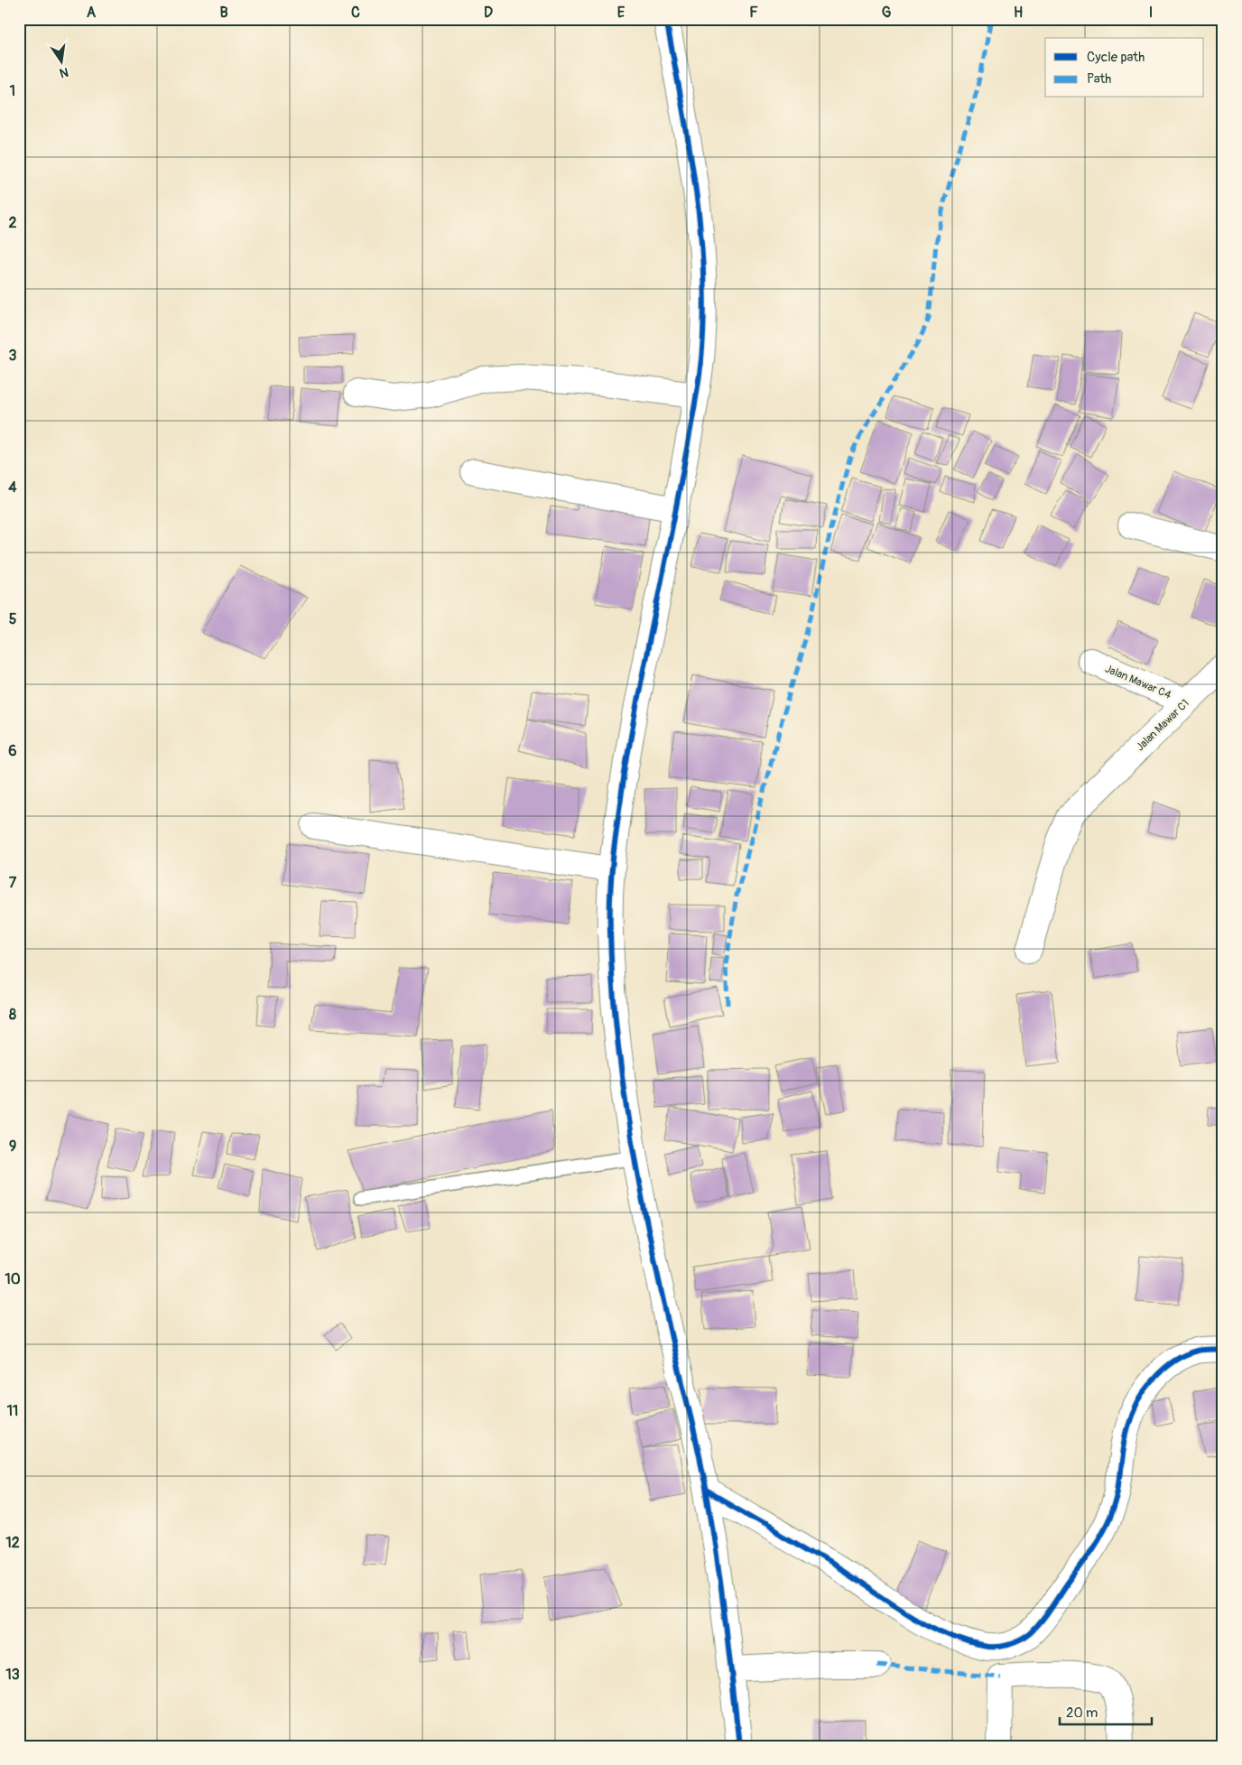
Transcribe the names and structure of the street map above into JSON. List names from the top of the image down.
{
  "streets": {
    "street": ["Jalan Mawar C4", "Jalan Mawar C1"]
  },
  "crossings": [
    ["Jalan Mawar C4", "Jalan Mawar C1"]
  ],
  "legend": ["Cycle path", "Path"],
  "scale_bar": "20 m",
  "north": "bottom",
  "grid": {
    "columns": [
      "A",
      "B",
      "C",
      "D",
      "E",
      "F",
      "G",
      "H",
      "I"
    ],
    "rows": [
      "1",
      "2",
      "3",
      "4",
      "5",
      "6",
      "7",
      "8",
      "9",
      "10",
      "11",
      "12",
      "13"
    ]
  }
}
